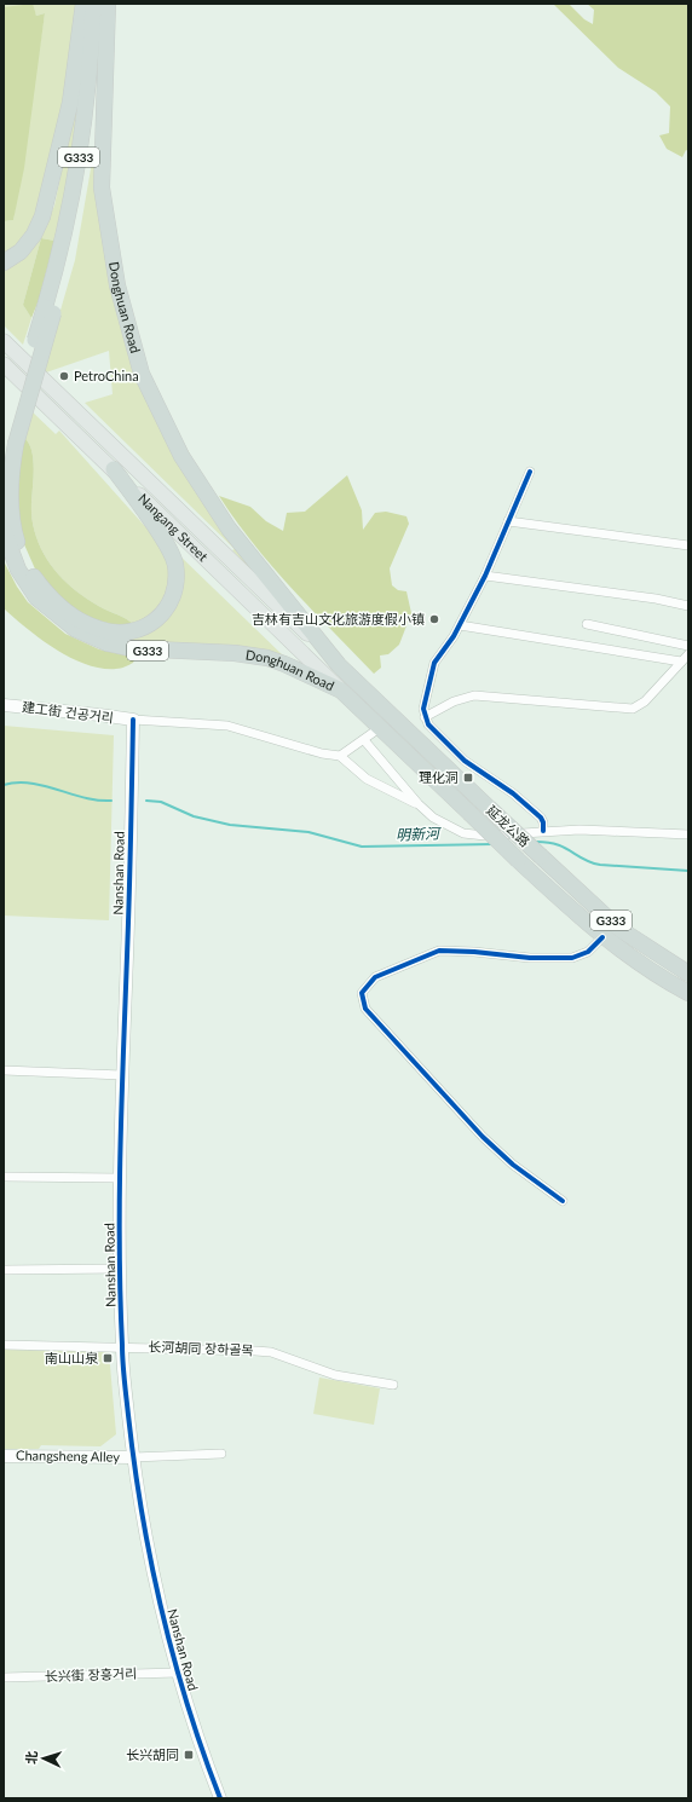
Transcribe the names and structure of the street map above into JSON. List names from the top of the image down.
{
  "streets": {
    "highway": ["G333", "Donghuan Road", "延龙公路"],
    "main road": ["Nangang Street"],
    "street": [
      "建工街 건공거리",
      "Nanshan Road",
      "长河胡同 장하골목",
      "Changsheng Alley",
      "长兴街 장흥거리"
    ]
  },
  "crossings": [
    ["Donghuan Road", "Nangang Street"],
    ["Donghuan Road", "延龙公路"],
    ["Nangang Street", "延龙公路"],
    ["建工街 건공거리", "Nanshan Road"],
    ["Nanshan Road", "长河胡同 장하골목"],
    ["Nanshan Road", "Changsheng Alley"],
    ["Nanshan Road", "长兴街 장흥거리"]
  ],
  "water": ["明新河"],
  "places": {
    "other": ["PetroChina", "吉林有吉山文化旅游度假小镇"],
    "transit": ["理化洞", "南山山泉", "长兴胡同"]
  },
  "north": "left"
}
